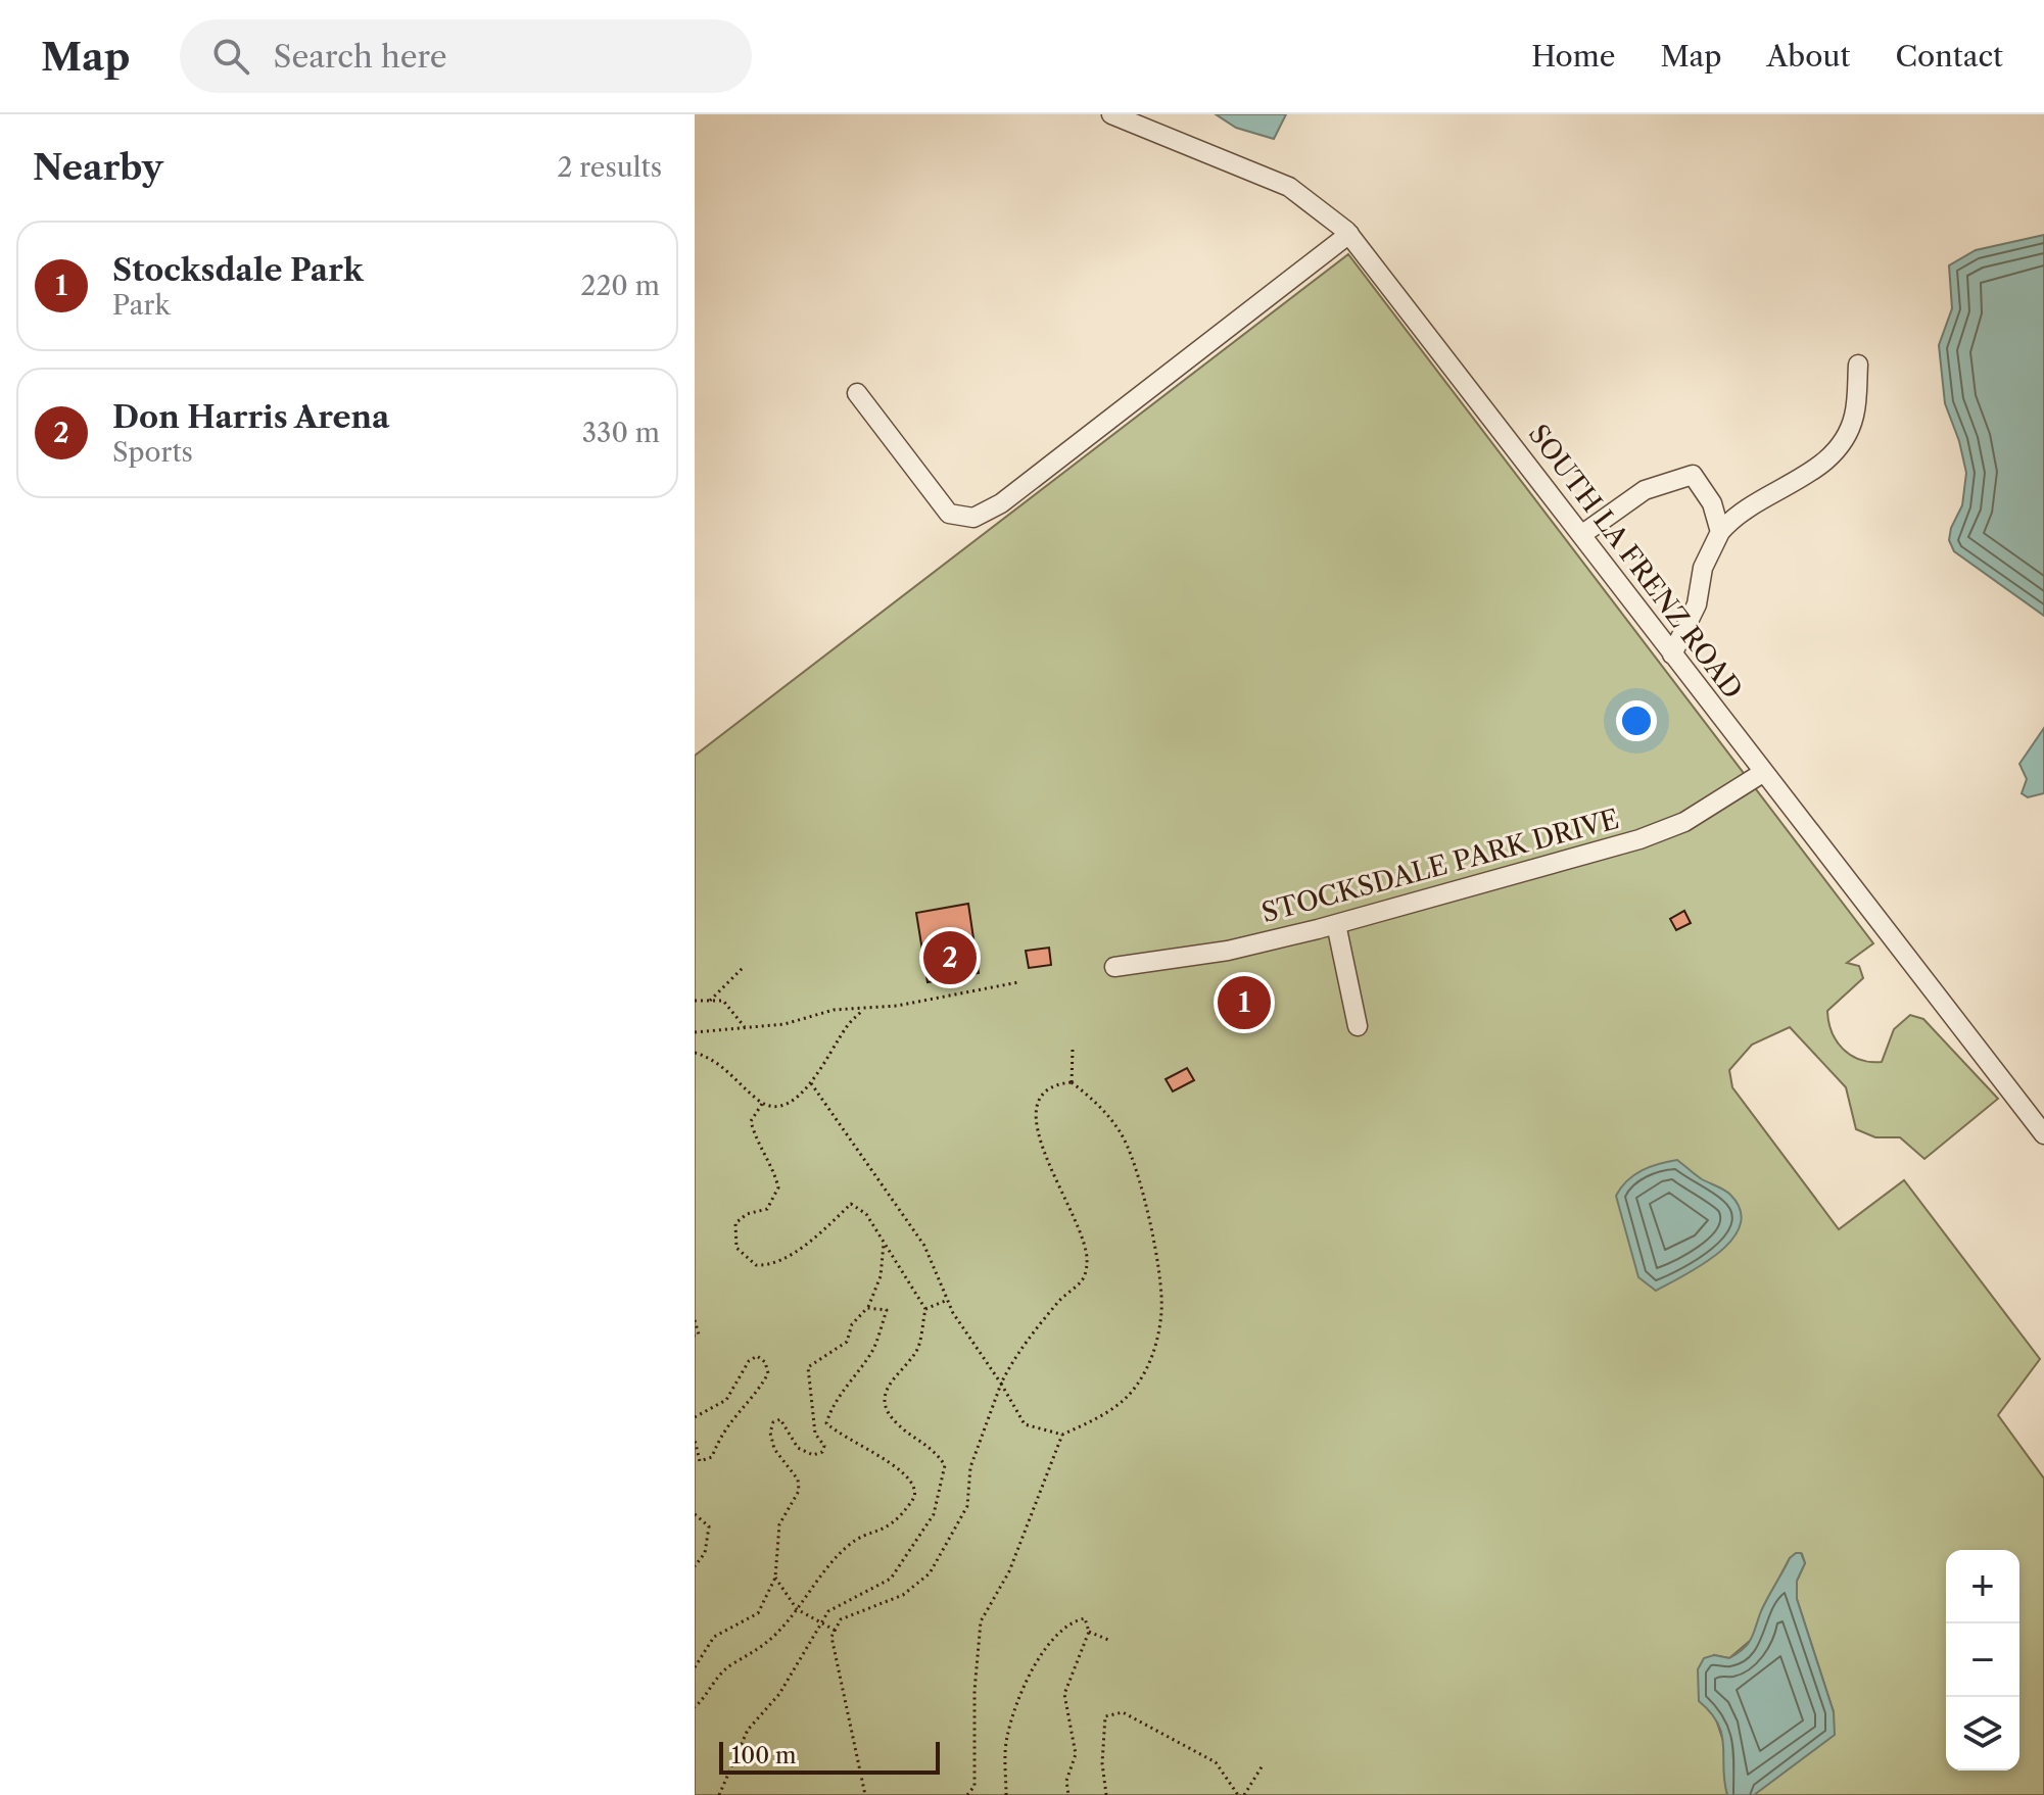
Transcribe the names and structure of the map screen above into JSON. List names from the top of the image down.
{
  "streets": {
    "street": ["SOUTH LA FRENZ ROAD", "STOCKSDALE PARK DRIVE"]
  },
  "crossings": [
    ["SOUTH LA FRENZ ROAD", "STOCKSDALE PARK DRIVE"]
  ],
  "scale_bar": "100 m",
  "page": {
    "header": "Map",
    "search": "Search here",
    "nav": [
      "Home",
      "Map",
      "About",
      "Contact"
    ],
    "heading": ["Nearby", "2 results"],
    "list": [
      {
        "mark": "1",
        "name": "Stocksdale Park",
        "note": "Park",
        "value": "220 m"
      },
      {
        "mark": "2",
        "name": "Don Harris Arena",
        "note": "Sports",
        "value": "330 m"
      }
    ],
    "pins": ["2", "1"],
    "map_buttons": ["+", "−"],
    "scale": "100 m"
  }
}
